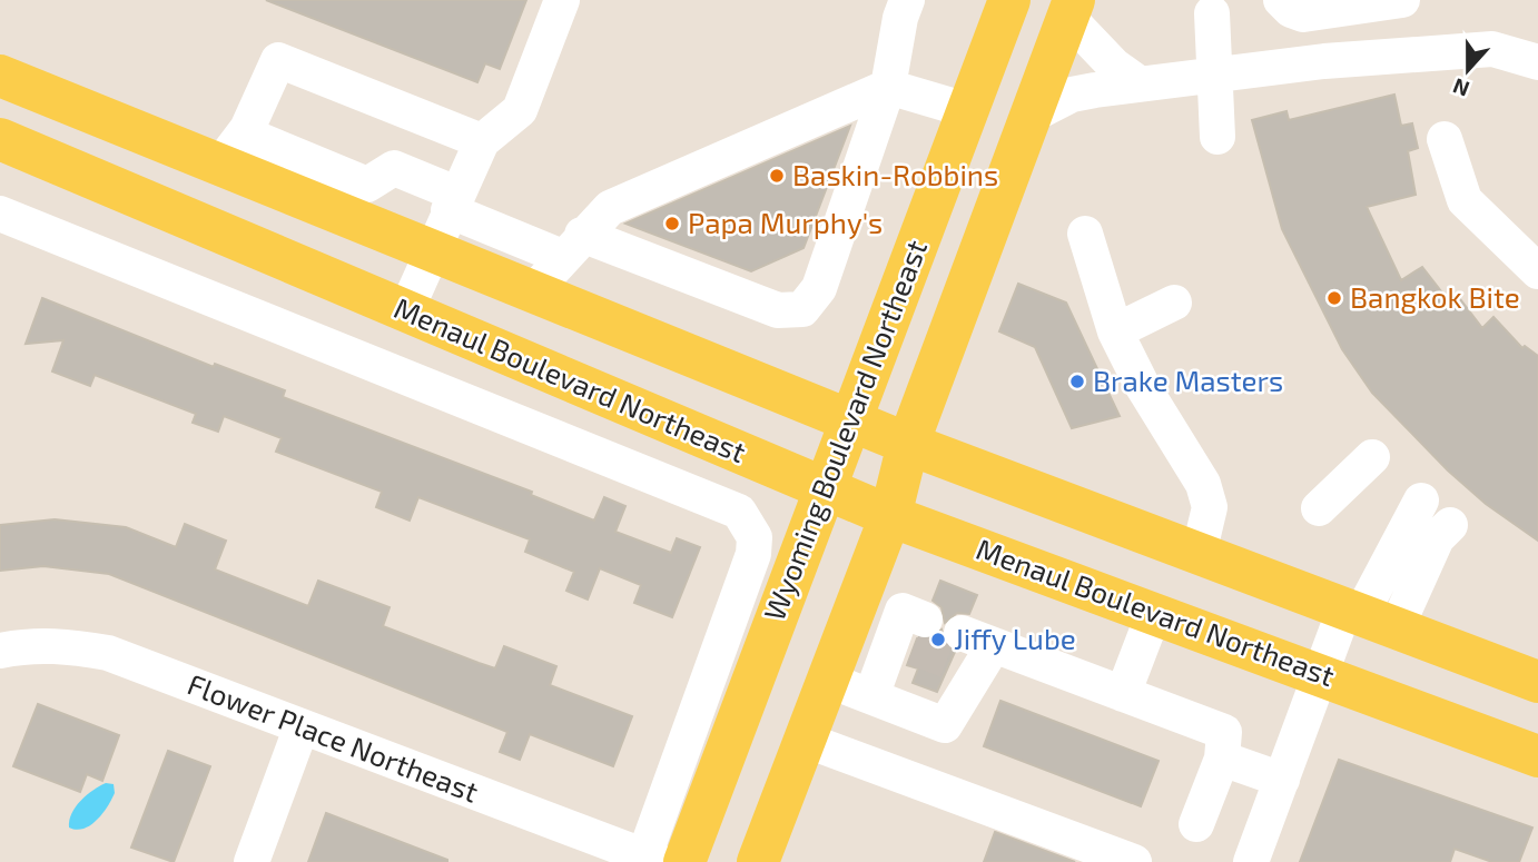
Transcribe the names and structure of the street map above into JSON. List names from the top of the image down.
{
  "streets": {
    "main road": ["Menaul Boulevard Northeast", "Wyoming Boulevard Northeast"],
    "street": ["Flower Place Northeast"]
  },
  "crossings": [
    ["Menaul Boulevard Northeast", "Wyoming Boulevard Northeast"],
    ["Wyoming Boulevard Northeast", "Flower Place Northeast"]
  ],
  "places": [
    "Baskin-Robbins",
    "Papa Murphy's",
    "Bangkok Bite",
    "Brake Masters",
    "Jiffy Lube"
  ],
  "north": "bottom"
}
